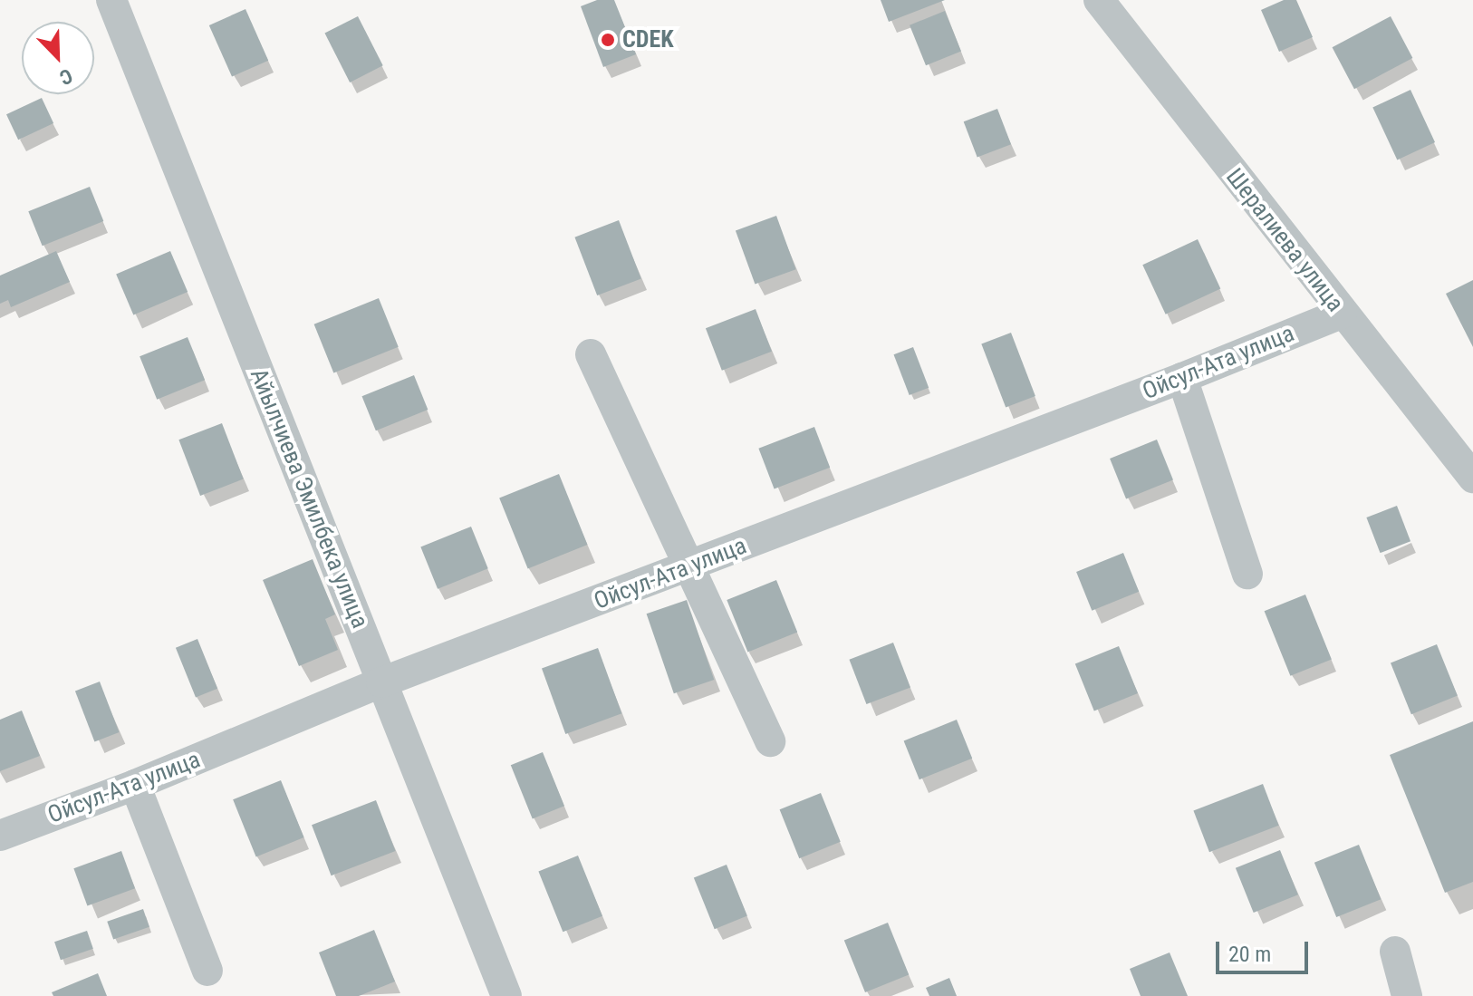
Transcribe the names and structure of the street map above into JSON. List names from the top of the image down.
{
  "streets": {
    "street": ["Шералиева улица", "Ойсул-Ата улица", "Айылчиева Эмилбека улица"]
  },
  "crossings": [
    ["Шералиева улица", "Ойсул-Ата улица"],
    ["Ойсул-Ата улица", "Айылчиева Эмилбека улица"]
  ],
  "places": ["CDEK"],
  "scale_bar": "20 m",
  "north": "bottom right"
}
